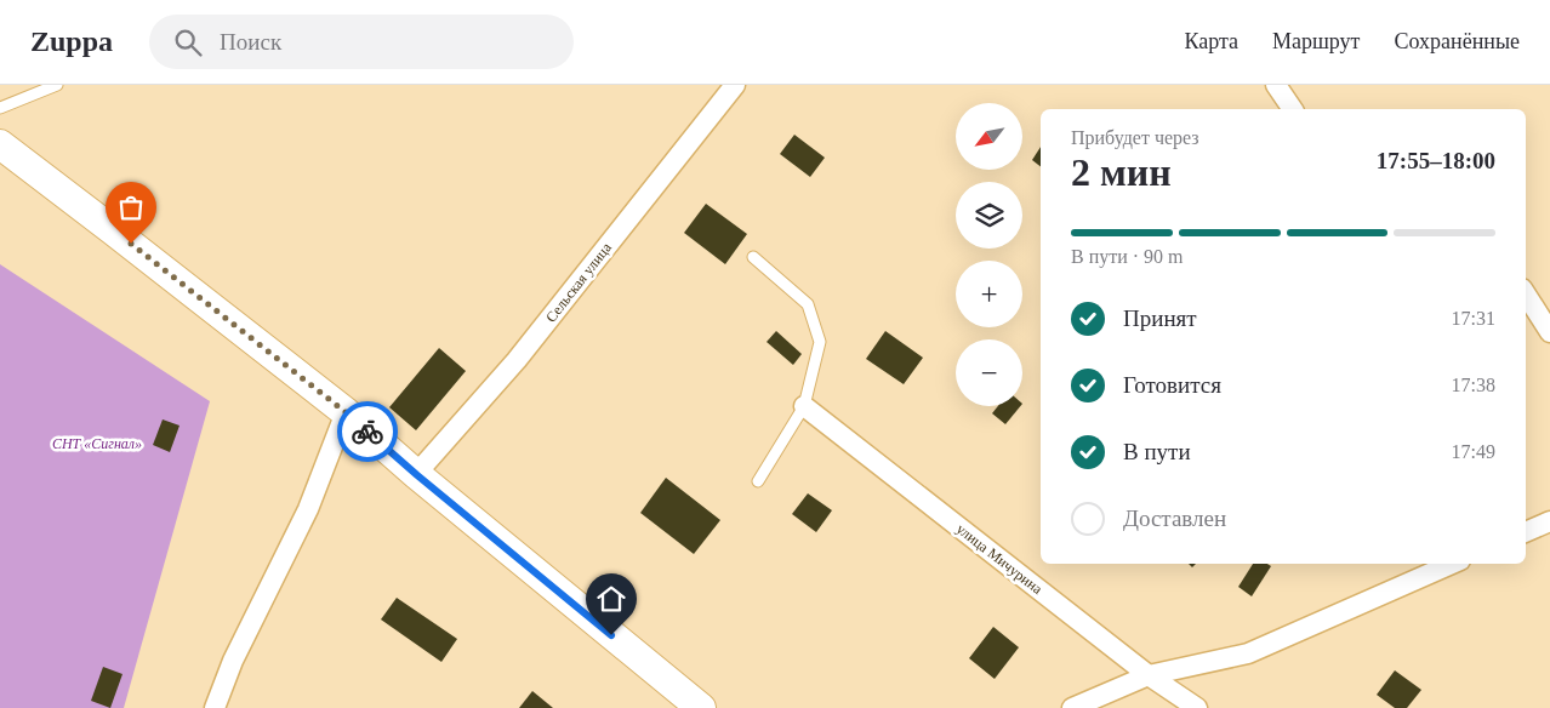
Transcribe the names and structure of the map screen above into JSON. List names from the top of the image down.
{
  "streets": {
    "street": ["Сельская улица", "улица Мичурина"]
  },
  "parks": ["СНТ «Сигнал»"],
  "north": "bottom left",
  "page": {
    "header": "Zuppa",
    "search": "Поиск",
    "nav": ["Карта", "Маршрут", "Сохранённые"],
    "map_buttons": ["+", "−"],
    "heading": ["2 мин", "Прибудет через", "17:55–18:00"],
    "bar": "В пути · 90 m",
    "list": [
      ["Принят", "17:31"],
      ["Готовится", "17:38"],
      ["В пути", "17:49"],
      "Доставлен"
    ]
  }
}
